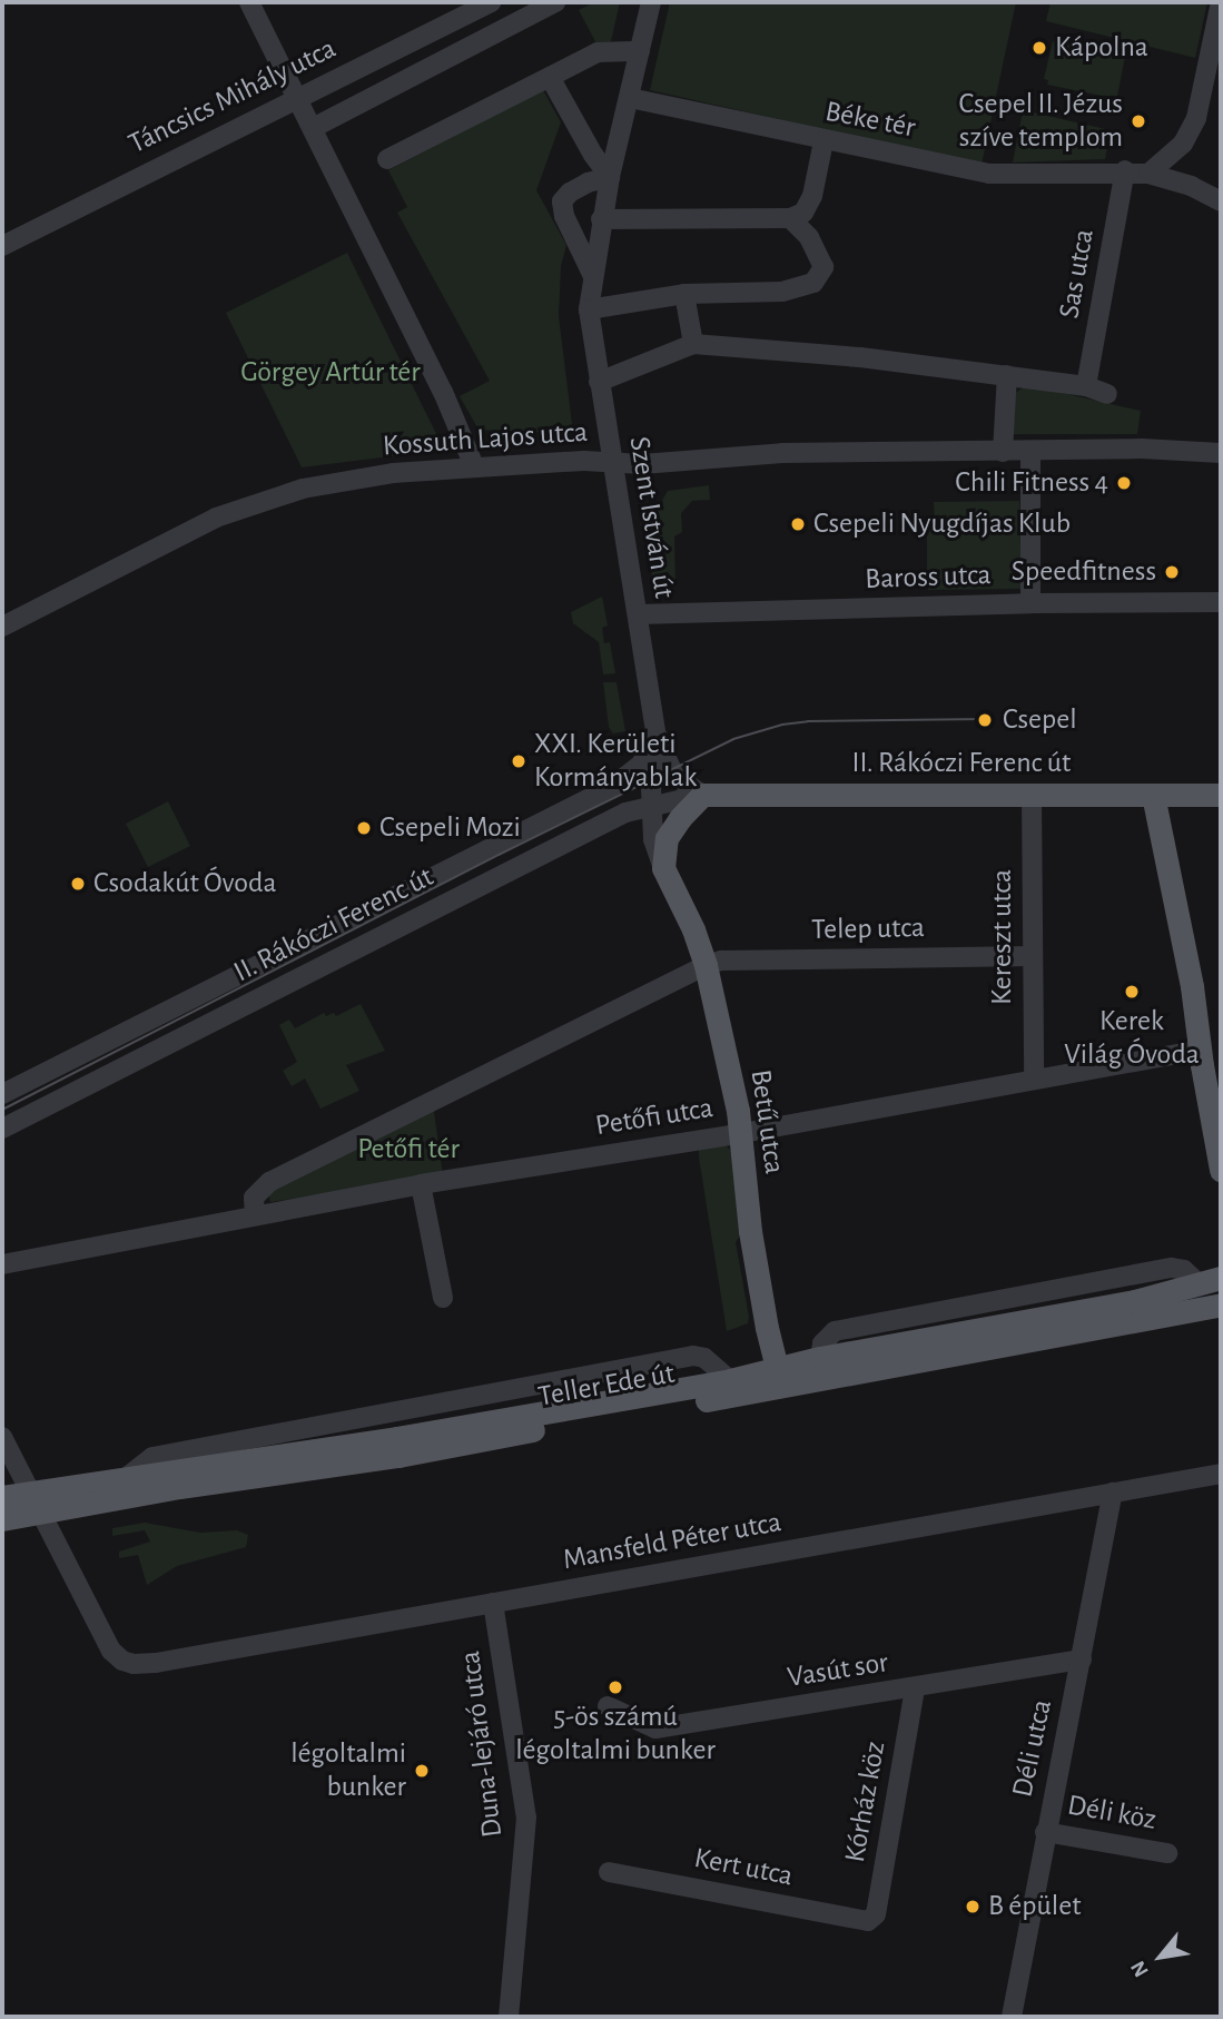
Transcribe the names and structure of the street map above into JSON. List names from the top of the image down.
{
  "streets": {
    "main road": ["II. Rákóczi Ferenc út", "Betű utca", "Teller Ede út"],
    "street": [
      "Táncsics Mihály utca",
      "Béke tér",
      "Sas utca",
      "Kossuth Lajos utca",
      "Szent István út",
      "Baross utca",
      "Telep utca",
      "Kereszt utca",
      "Petőfi utca",
      "Mansfeld Péter utca",
      "Vasút sor",
      "Duna-lejáró utca",
      "Déli utca",
      "Kórház köz",
      "Déli köz",
      "Kert utca"
    ]
  },
  "crossings": [
    ["Béke tér", "Sas utca"],
    ["Béke tér", "Szent István út"],
    ["Kossuth Lajos utca", "Szent István út"],
    ["Szent István út", "Baross utca"],
    ["Szent István út", "II. Rákóczi Ferenc út"],
    ["Szent István út", "Betű utca"],
    ["II. Rákóczi Ferenc út", "Kereszt utca"],
    ["II. Rákóczi Ferenc út", "Betű utca"],
    ["Telep utca", "Kereszt utca"],
    ["Telep utca", "Betű utca"],
    ["Kereszt utca", "Petőfi utca"],
    ["Petőfi utca", "Betű utca"],
    ["Betű utca", "Teller Ede út"],
    ["Teller Ede út", "Mansfeld Péter utca"],
    ["Mansfeld Péter utca", "Duna-lejáró utca"],
    ["Mansfeld Péter utca", "Déli utca"],
    ["Vasút sor", "Déli utca"],
    ["Vasút sor", "Kórház köz"],
    ["Déli utca", "Déli köz"],
    ["Kórház köz", "Kert utca"]
  ],
  "parks": ["Görgey Artúr tér", "Petőfi tér"],
  "places": [
    "Kápolna",
    "Csepel II. Jézus szíve templom",
    "Chili Fitness 4",
    "Csepeli Nyugdíjas Klub",
    "Speedfitness",
    "Csepel",
    "XXI. Kerületi Kormányablak",
    "Csepeli Mozi",
    "Csodakút Óvoda",
    "Kerek Világ Óvoda",
    "5-ös számú légoltalmi bunker",
    "légoltalmi bunker",
    "B épület"
  ],
  "north": "bottom left"
}
